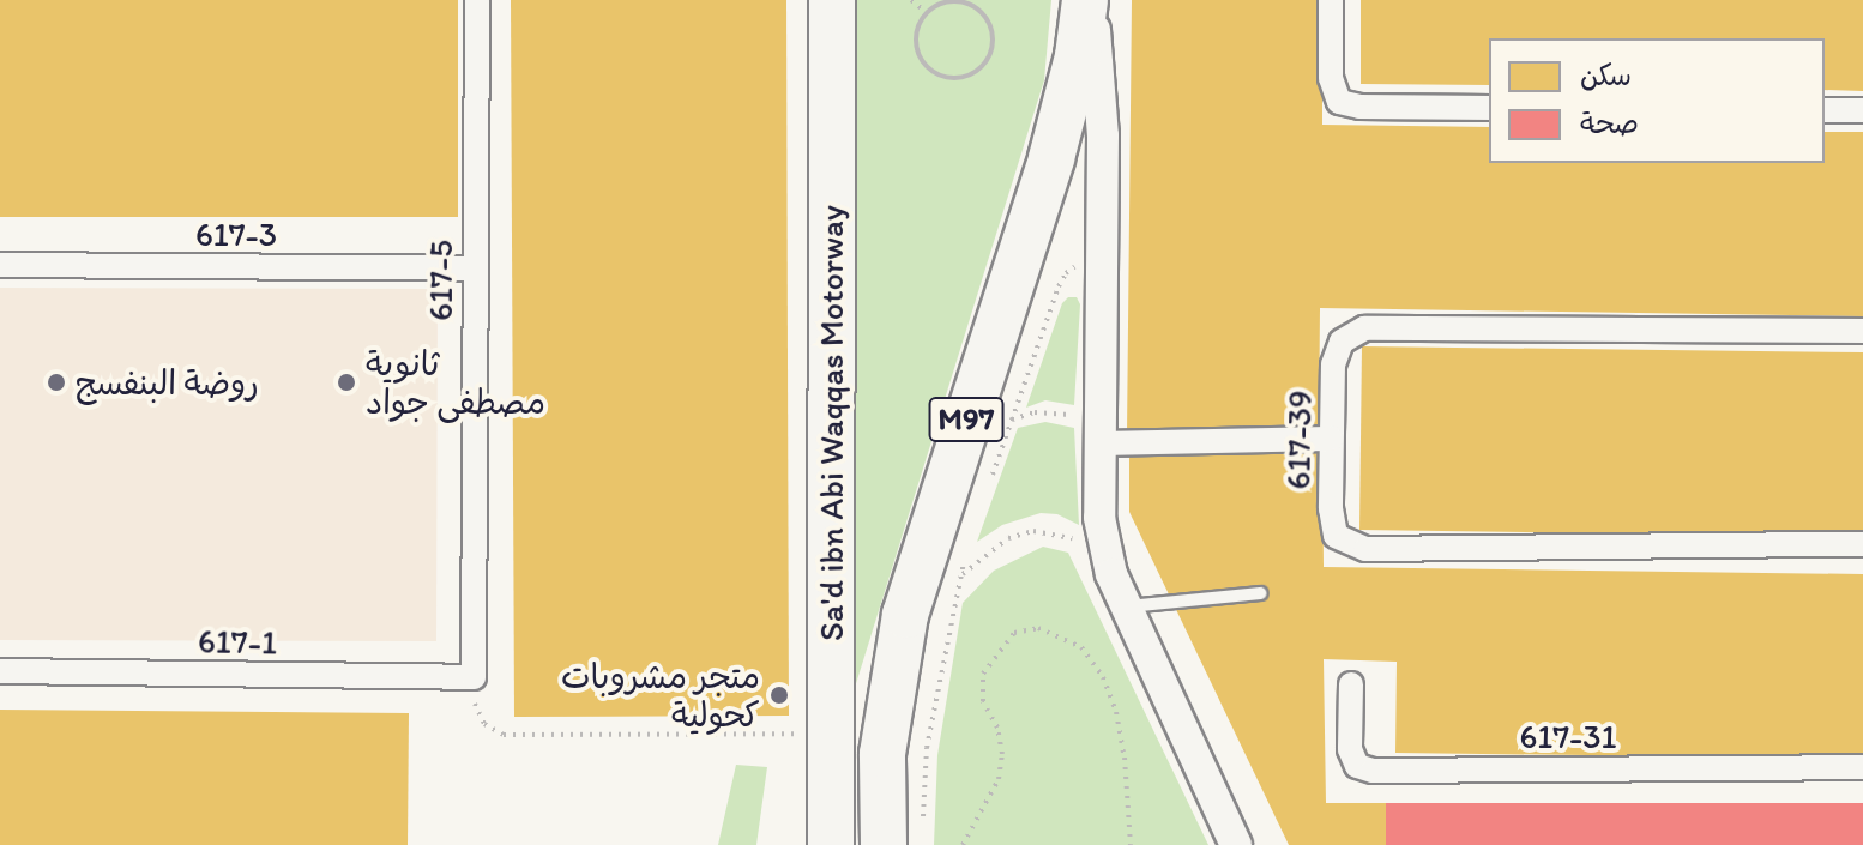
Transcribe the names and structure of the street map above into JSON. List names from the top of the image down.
{
  "streets": {
    "highway": ["M97", "Sa'd ibn Abi Waqqas Motorway"],
    "street": [
      "617-3",
      "617-5",
      "617-39",
      "617-1",
      "617-31"
    ]
  },
  "crossings": [
    ["617-3", "617-5"],
    ["617-5", "617-1"]
  ],
  "places": ["روضة البنفسج", "ثانوية مصطفى جواد", "متجر مشروبات كحولية"],
  "legend": ["سكن", "صحة"]
}
